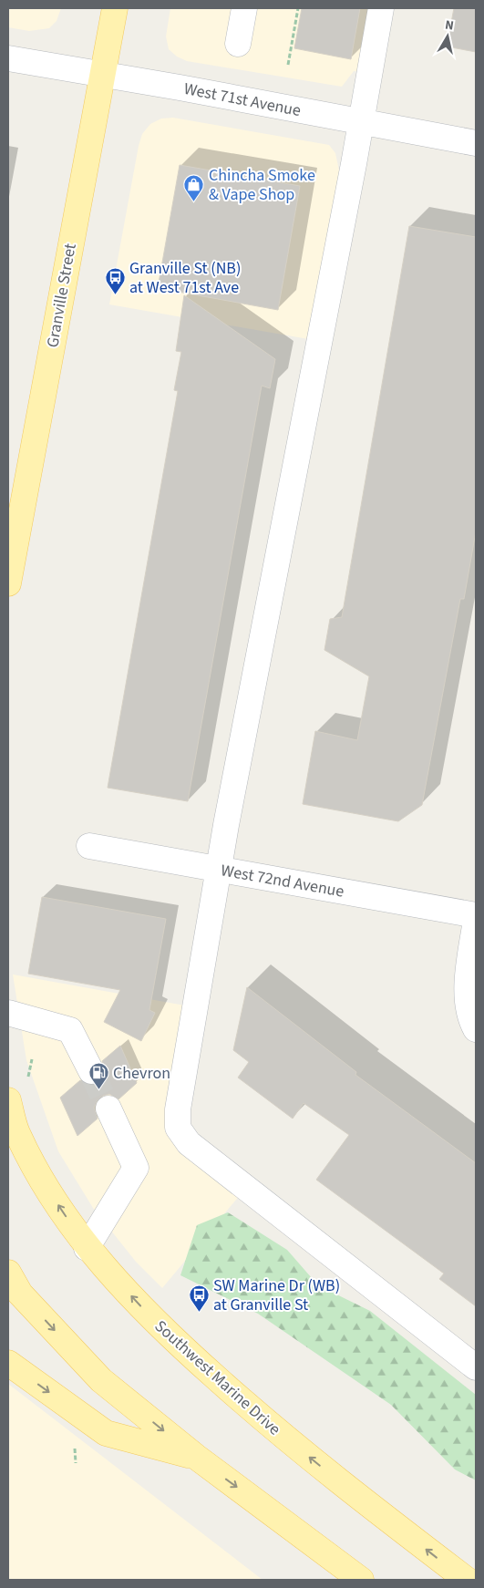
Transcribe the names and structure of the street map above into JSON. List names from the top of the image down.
{
  "streets": {
    "main road": ["Granville Street", "Southwest Marine Drive"],
    "street": ["West 71st Avenue", "West 72nd Avenue"]
  },
  "crossings": [
    ["West 71st Avenue", "Granville Street"]
  ],
  "places": {
    "shop": ["Chincha Smoke & Vape Shop"],
    "bus stop": ["Granville St (NB) at West 71st Ave", "SW Marine Dr (WB) at Granville St"],
    "fuel station": ["Chevron"]
  },
  "north": "top"
}
